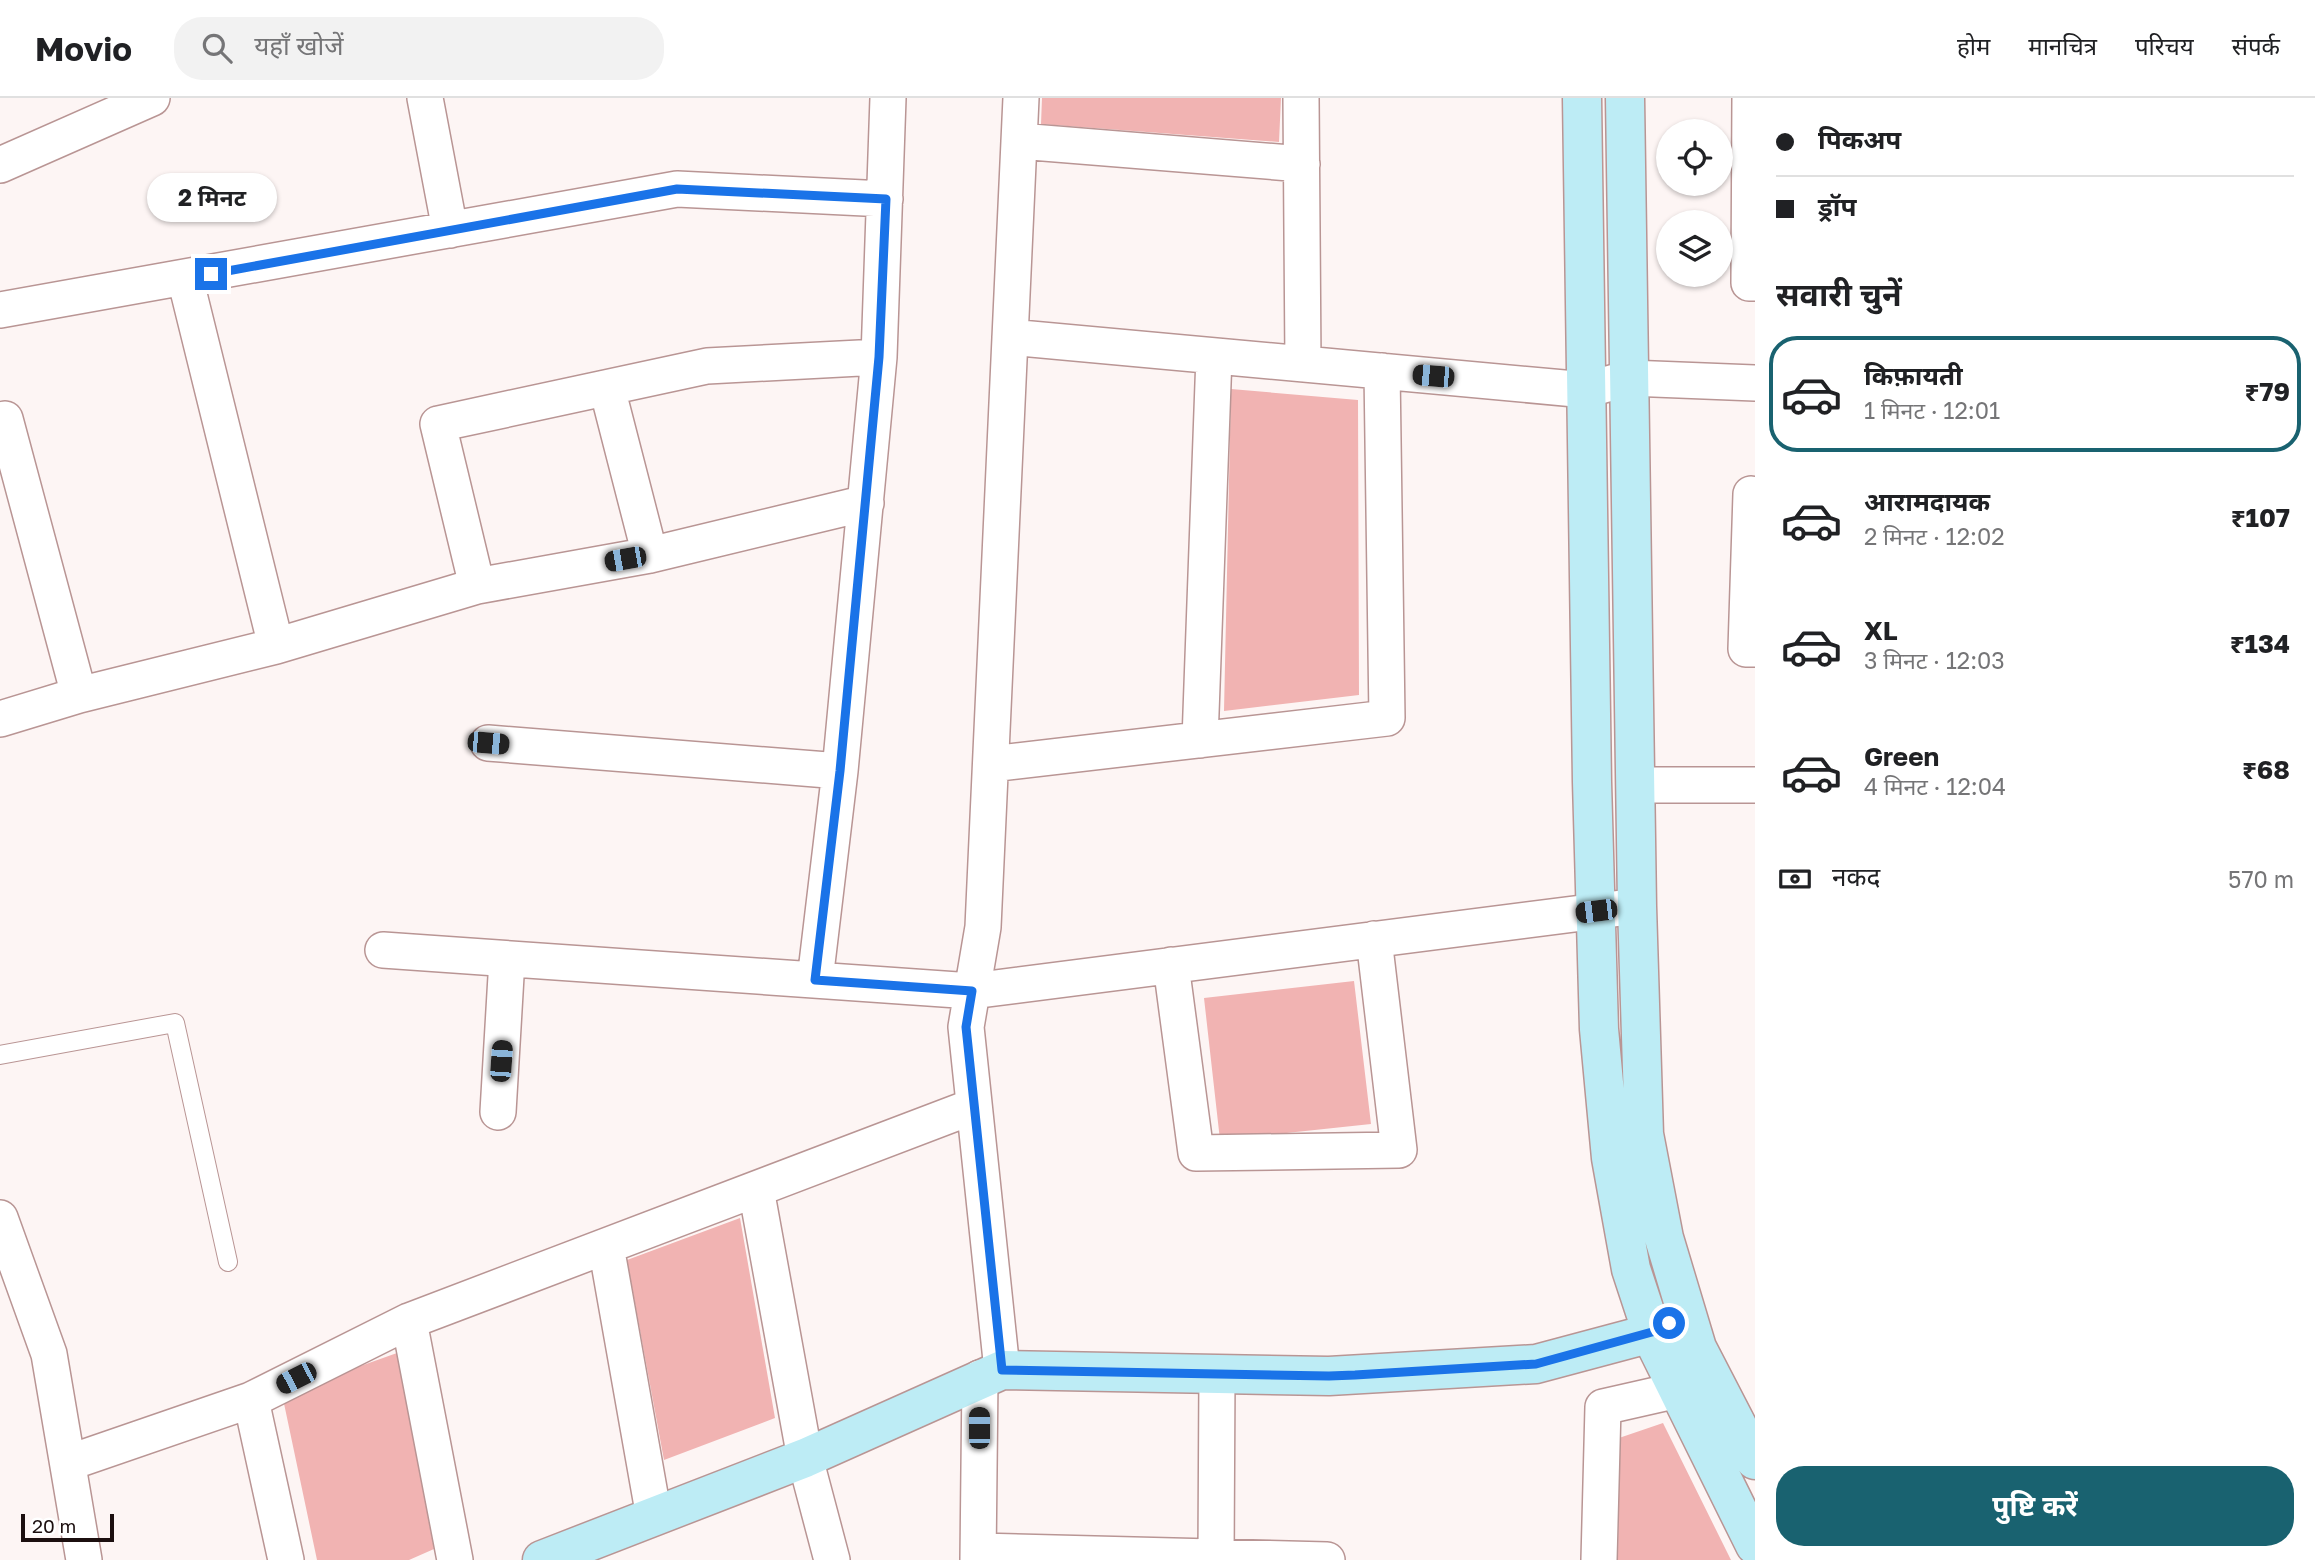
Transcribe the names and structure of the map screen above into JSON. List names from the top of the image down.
{
  "scale_bar": "20 m",
  "page": {
    "header": "Movio",
    "search": "यहाँ खोजें",
    "nav": [
      "होम",
      "मानचित्र",
      "परिचय",
      "संपर्क"
    ],
    "banner": ["पिकअप", "ड्रॉप"],
    "bubble": "2 मिनट",
    "heading": "सवारी चुनें",
    "list": [
      {
        "name": "किफ़ायती",
        "note": "1 मिनट · 12:01",
        "value": "₹79"
      },
      {
        "name": "आरामदायक",
        "note": "2 मिनट · 12:02",
        "value": "₹107"
      },
      {
        "name": "XL",
        "note": "3 मिनट · 12:03",
        "value": "₹134"
      },
      {
        "name": "Green",
        "note": "4 मिनट · 12:04",
        "value": "₹68"
      }
    ],
    "pay": ["नकद", "570 m"],
    "buttons": "पुष्टि करें",
    "scale": "20 m"
  }
}
